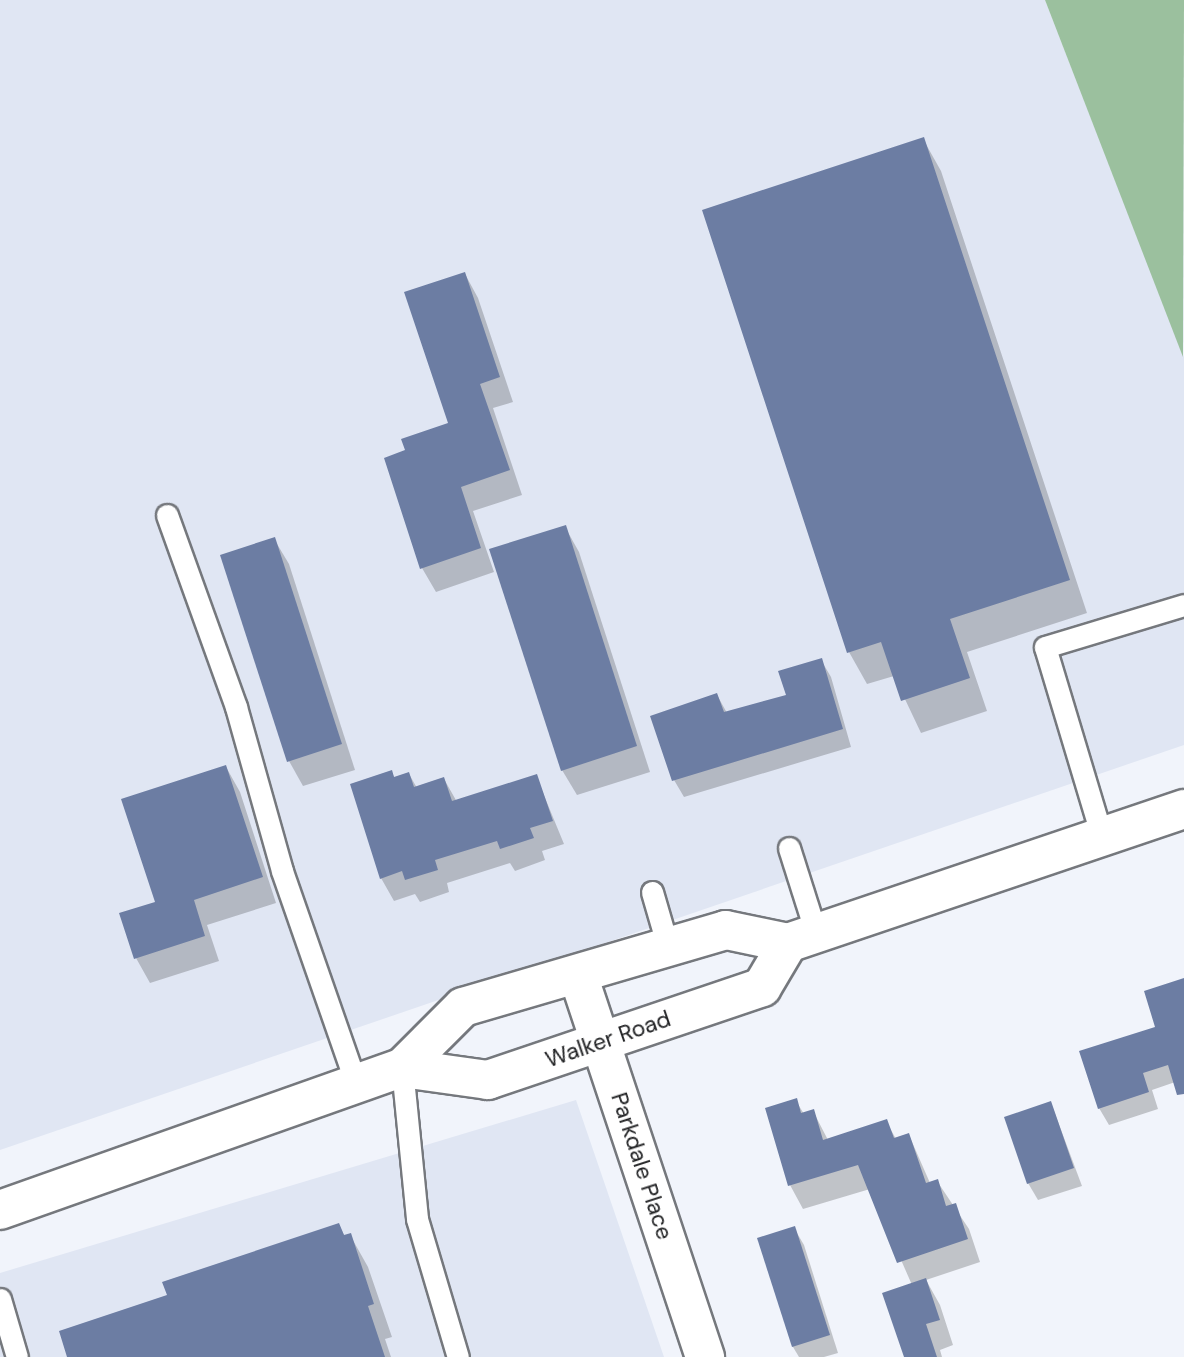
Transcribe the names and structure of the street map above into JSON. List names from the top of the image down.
{
  "streets": {
    "main road": ["Walker Road", "Parkdale Place"]
  },
  "crossings": [
    ["Walker Road", "Parkdale Place"]
  ]
}
